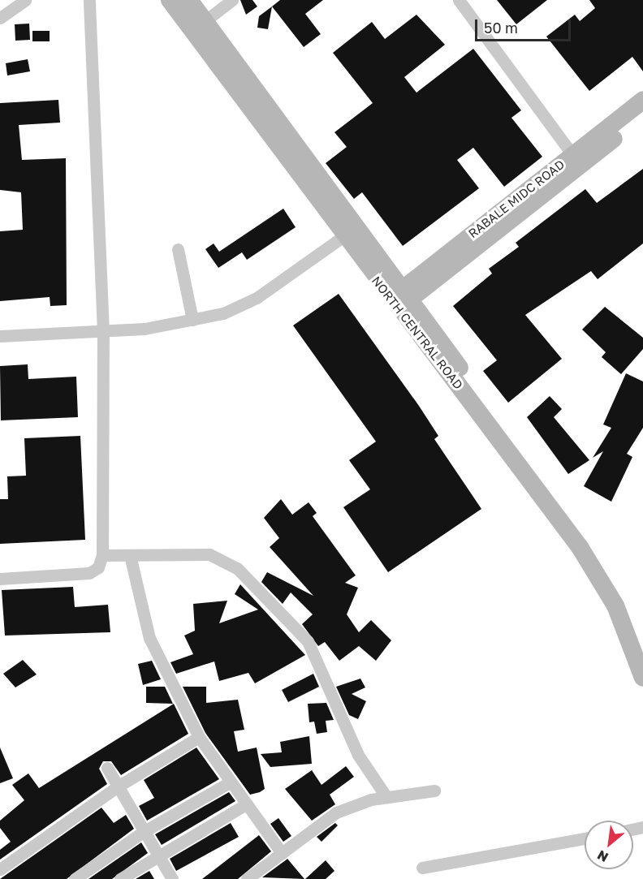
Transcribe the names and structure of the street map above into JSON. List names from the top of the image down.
{
  "streets": {
    "main road": ["RABALE MIDC ROAD", "NORTH CENTRAL ROAD"]
  },
  "crossings": [
    ["RABALE MIDC ROAD", "NORTH CENTRAL ROAD"]
  ],
  "scale_bar": "50 m",
  "north": "bottom left"
}
